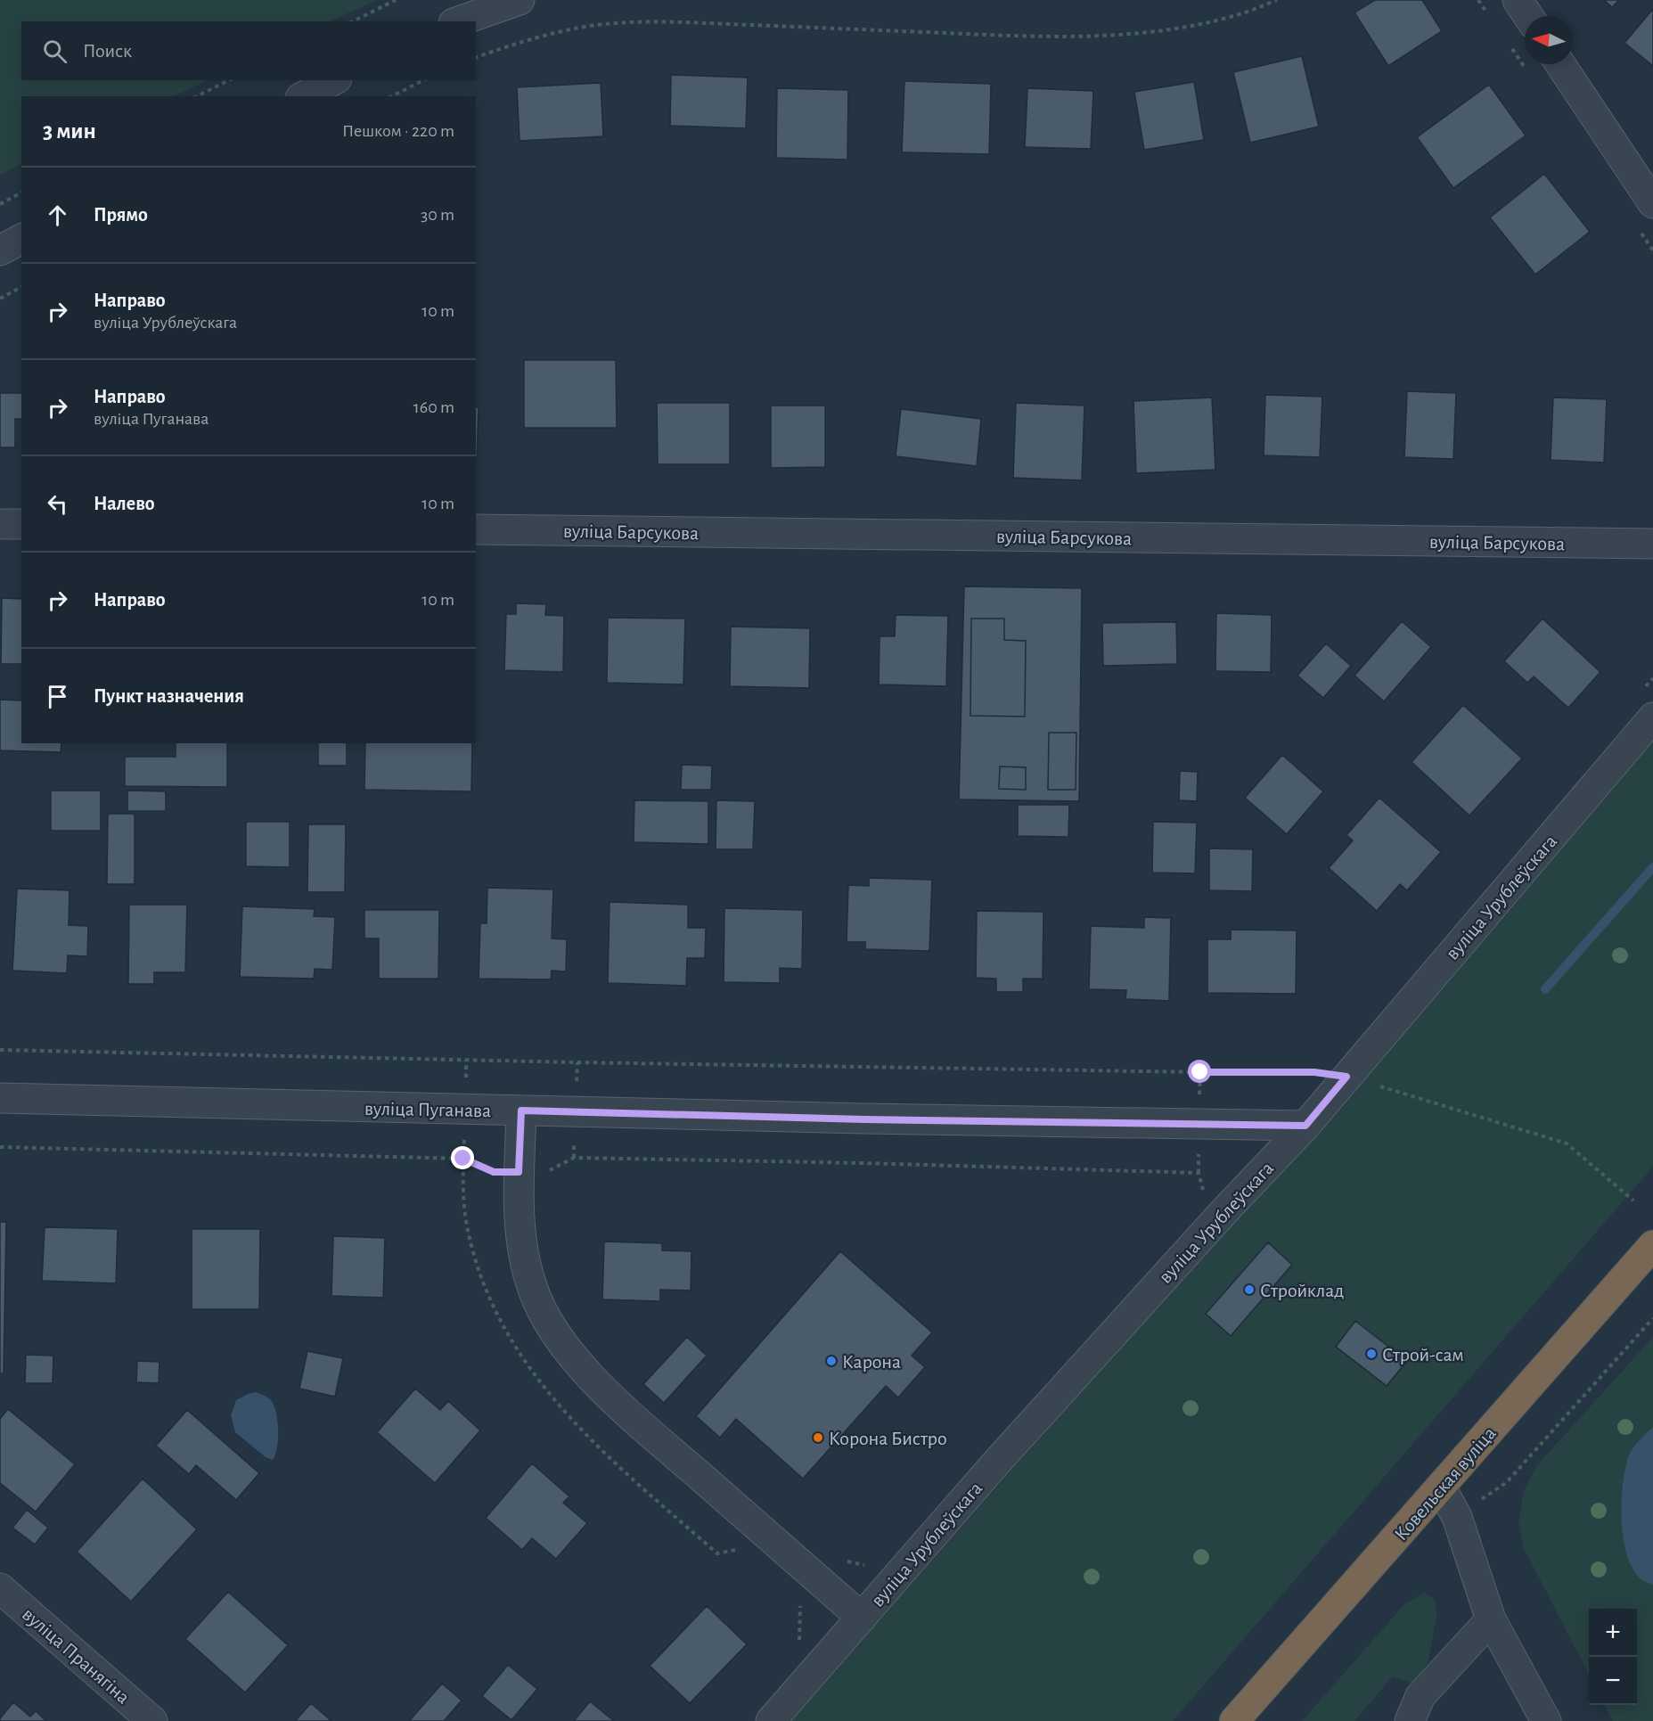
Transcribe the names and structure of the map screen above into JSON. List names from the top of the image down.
{
  "streets": {
    "highway": ["Ковельская вуліца"],
    "street": [
      "вуліца Барсукова",
      "вуліца Урублеўскага",
      "вуліца Пуганава",
      "вуліца Пранягіна"
    ]
  },
  "crossings": [
    ["вуліца Урублеўскага", "вуліца Пуганава"]
  ],
  "places": [
    "Стройклад",
    "Строй-сам",
    "Карона",
    "Корона Бистро"
  ],
  "north": "left",
  "page": {
    "search": "Поиск",
    "heading": ["3 мин", "Пешком · 220 m"],
    "list": [
      ["Прямо", "30 m"],
      ["Направо", "вуліца Урублеўскага", "10 m"],
      ["Направо", "вуліца Пуганава", "160 m"],
      ["Налево", "10 m"],
      ["Направо", "10 m"],
      "Пункт назначения"
    ],
    "map_buttons": ["+", "−"]
  }
}
